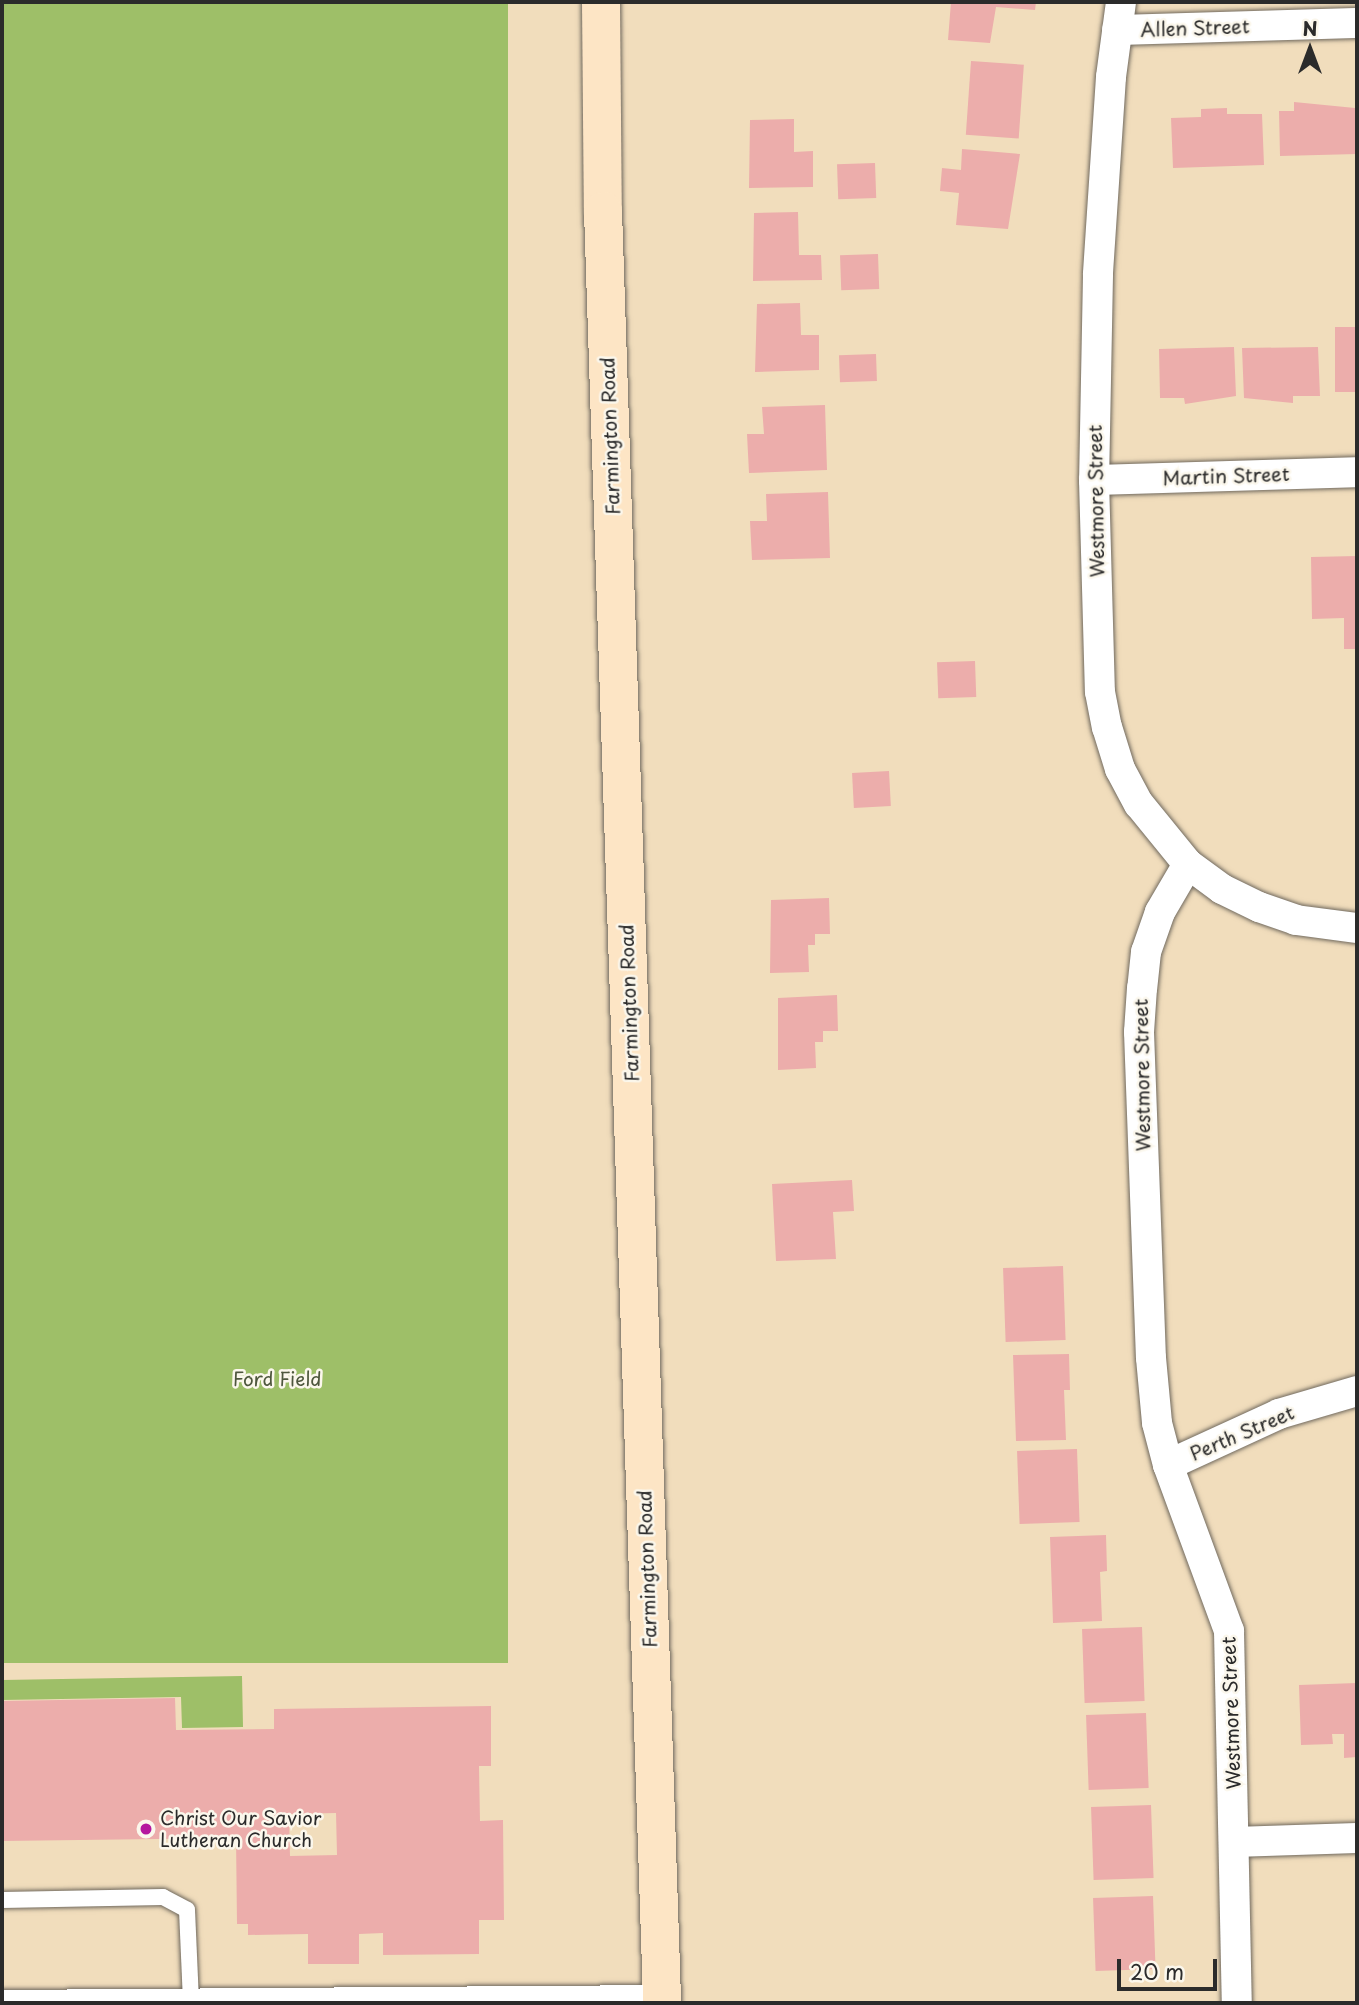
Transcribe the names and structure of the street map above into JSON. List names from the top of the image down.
{
  "streets": {
    "main road": ["Farmington Road"],
    "street": [
      "Allen Street",
      "Martin Street",
      "Westmore Street",
      "Perth Street"
    ]
  },
  "crossings": [
    ["Allen Street", "Westmore Street"],
    ["Martin Street", "Westmore Street"],
    ["Westmore Street", "Perth Street"]
  ],
  "parks": ["Ford Field"],
  "places": ["Christ Our Savior Lutheran Church"],
  "scale_bar": "20 m",
  "north": "top"
}
